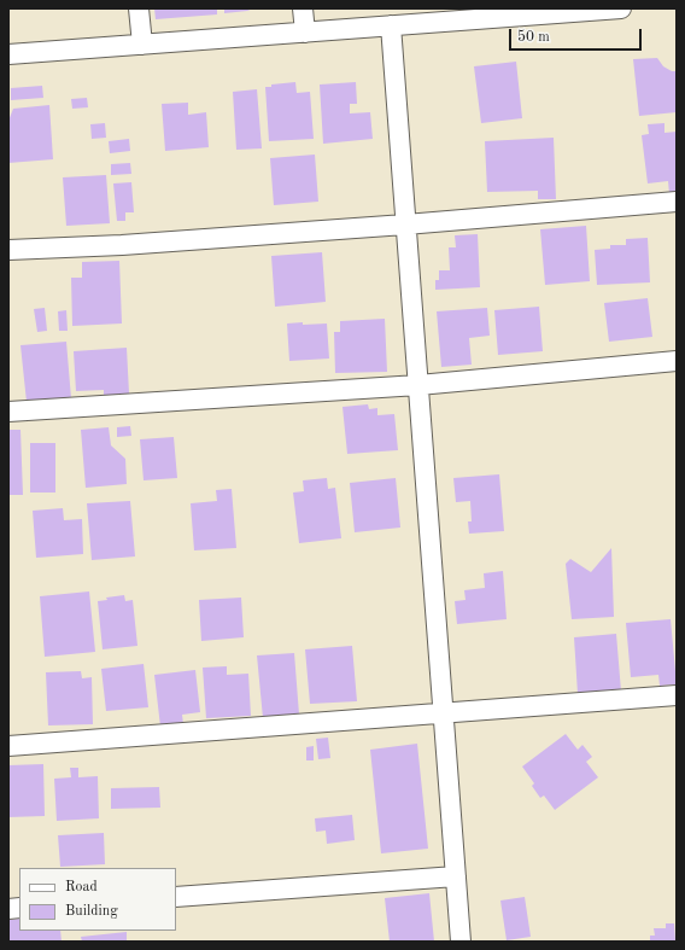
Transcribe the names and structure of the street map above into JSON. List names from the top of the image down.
{
  "legend": ["Road", "Building"],
  "scale_bar": "50 m"
}
